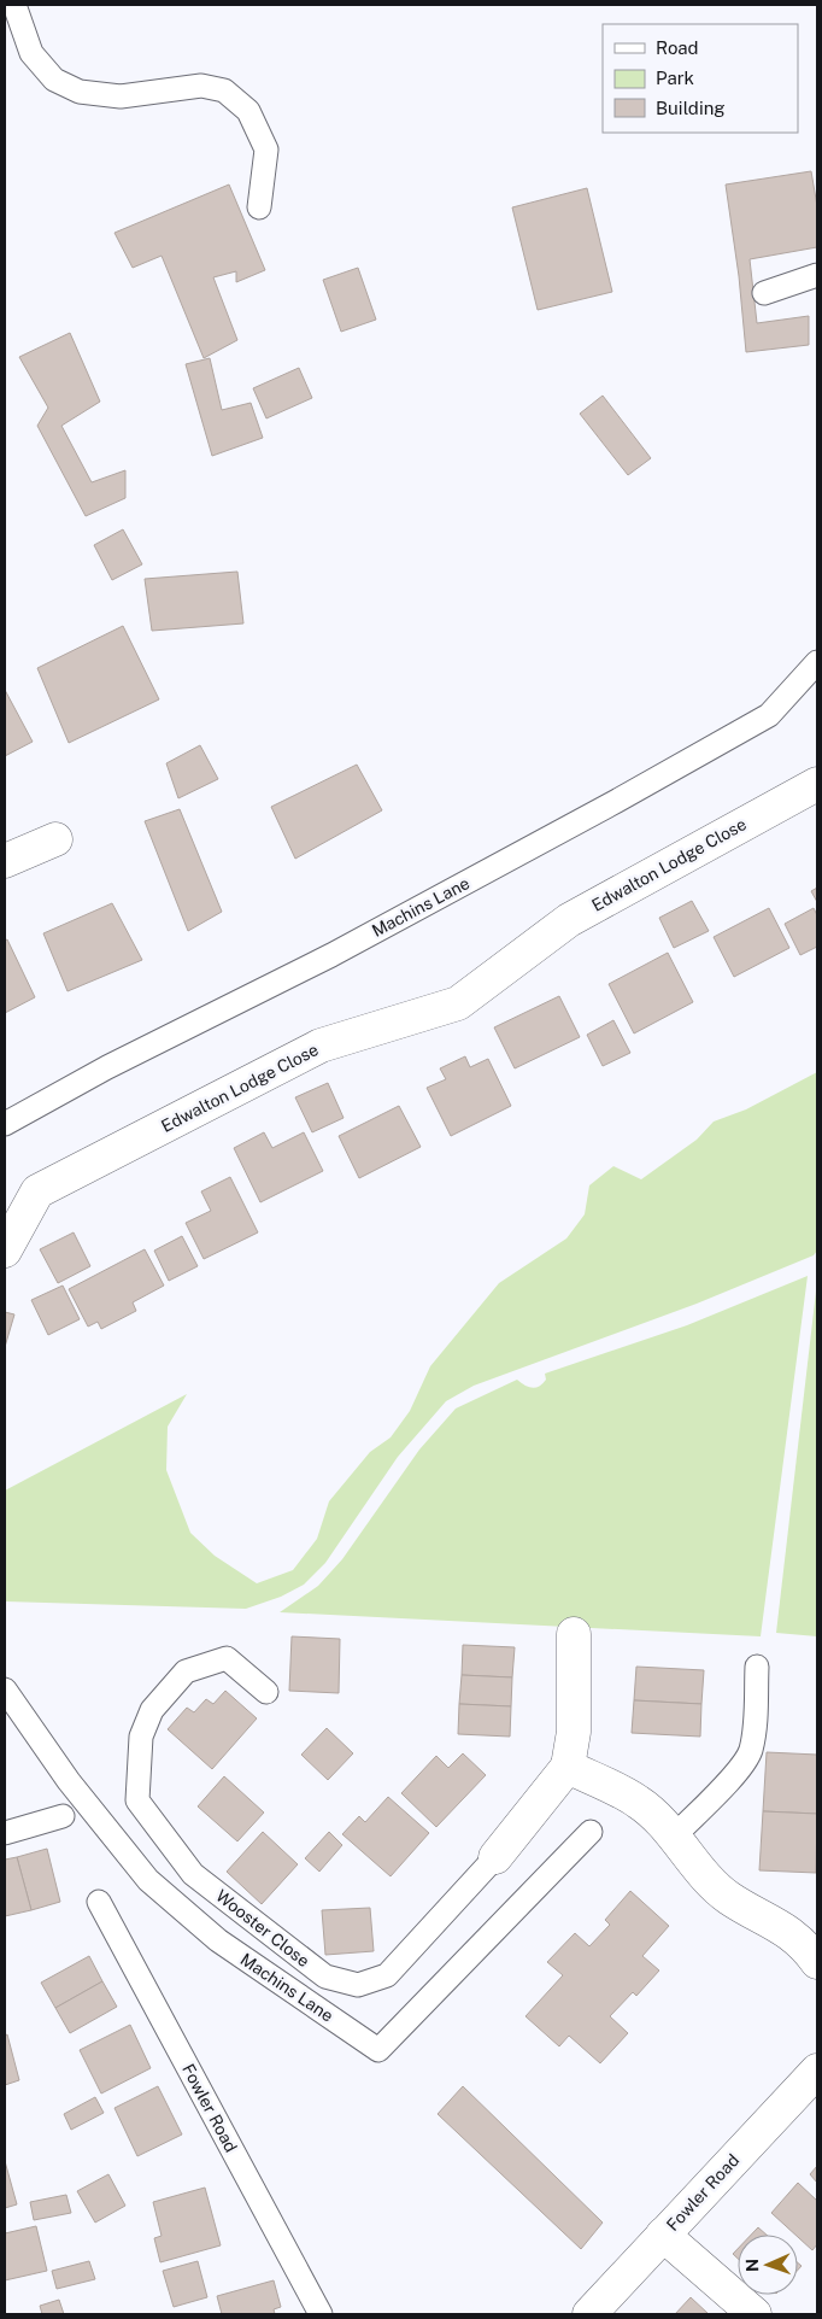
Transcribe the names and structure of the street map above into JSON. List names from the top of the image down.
{
  "streets": {
    "street": ["Edwalton Lodge Close", "Wooster Close", "Fowler Road"],
    "lane": ["Machins Lane"]
  },
  "legend": ["Road", "Park", "Building"],
  "north": "left"
}
